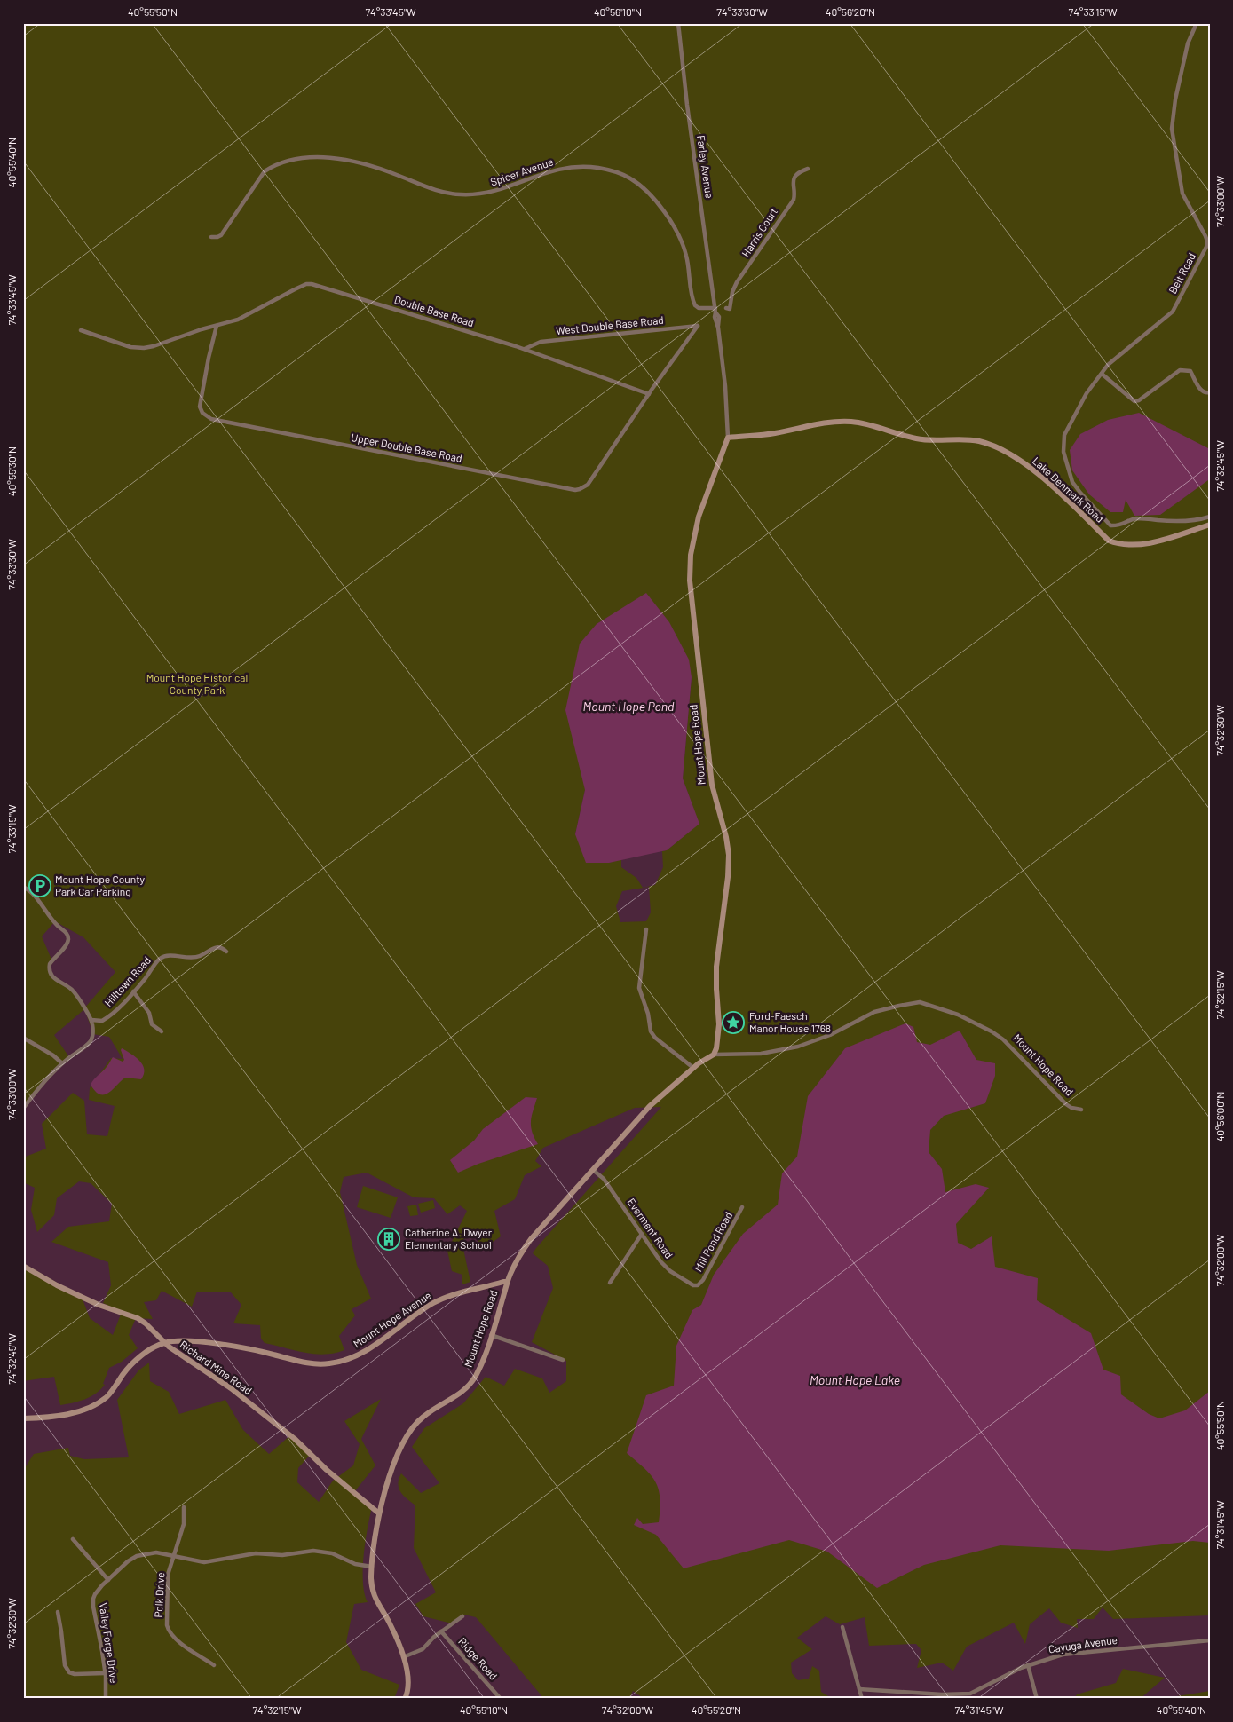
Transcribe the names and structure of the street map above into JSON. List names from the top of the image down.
{
  "streets": {
    "street": [
      "Farley Avenue",
      "Spicer Avenue",
      "Harris Court",
      "Belt Road",
      "Double Base Road",
      "West Double Base Road",
      "Upper Double Base Road",
      "Lake Denmark Road",
      "Mount Hope Road",
      "Hilltown Road",
      "Everment Road",
      "Mill Pond Road",
      "Mount Hope Avenue",
      "Richard Mine Road",
      "Polk Drive",
      "Valley Forge Drive",
      "Cayuga Avenue",
      "Ridge Road"
    ]
  },
  "crossings": [
    ["Farley Avenue", "Spicer Avenue"],
    ["Farley Avenue", "Lake Denmark Road"],
    ["Farley Avenue", "Mount Hope Road"],
    ["Double Base Road", "West Double Base Road"],
    ["Double Base Road", "Upper Double Base Road"],
    ["West Double Base Road", "Upper Double Base Road"],
    ["Lake Denmark Road", "Mount Hope Road"],
    ["Mount Hope Road", "Everment Road"],
    ["Mount Hope Road", "Mount Hope Avenue"],
    ["Mount Hope Road", "Richard Mine Road"],
    ["Mount Hope Road", "Valley Forge Drive"],
    ["Everment Road", "Mill Pond Road"],
    ["Mount Hope Avenue", "Richard Mine Road"],
    ["Polk Drive", "Valley Forge Drive"]
  ],
  "water": ["Mount Hope Pond", "Mount Hope Lake"],
  "parks": ["Mount Hope Historical County Park"],
  "places": {
    "parking": ["Mount Hope County Park Car Parking"],
    "place": ["Ford-Faesch Manor House 1768"],
    "building": ["Catherine A. Dwyer Elementary School"]
  },
  "coordinates": [
    "40°55'50\"N",
    "74°33'45\"W",
    "40°56'10\"N",
    "74°33'30\"W",
    "40°56'20\"N",
    "74°33'15\"W",
    "40°55'40\"N",
    "74°33'00\"W",
    "74°32'45\"W",
    "40°55'30\"N",
    "74°32'30\"W",
    "74°32'15\"W",
    "40°56'00\"N",
    "74°32'00\"W",
    "74°31'45\"W",
    "40°55'10\"N",
    "40°55'20\"N"
  ]
}
